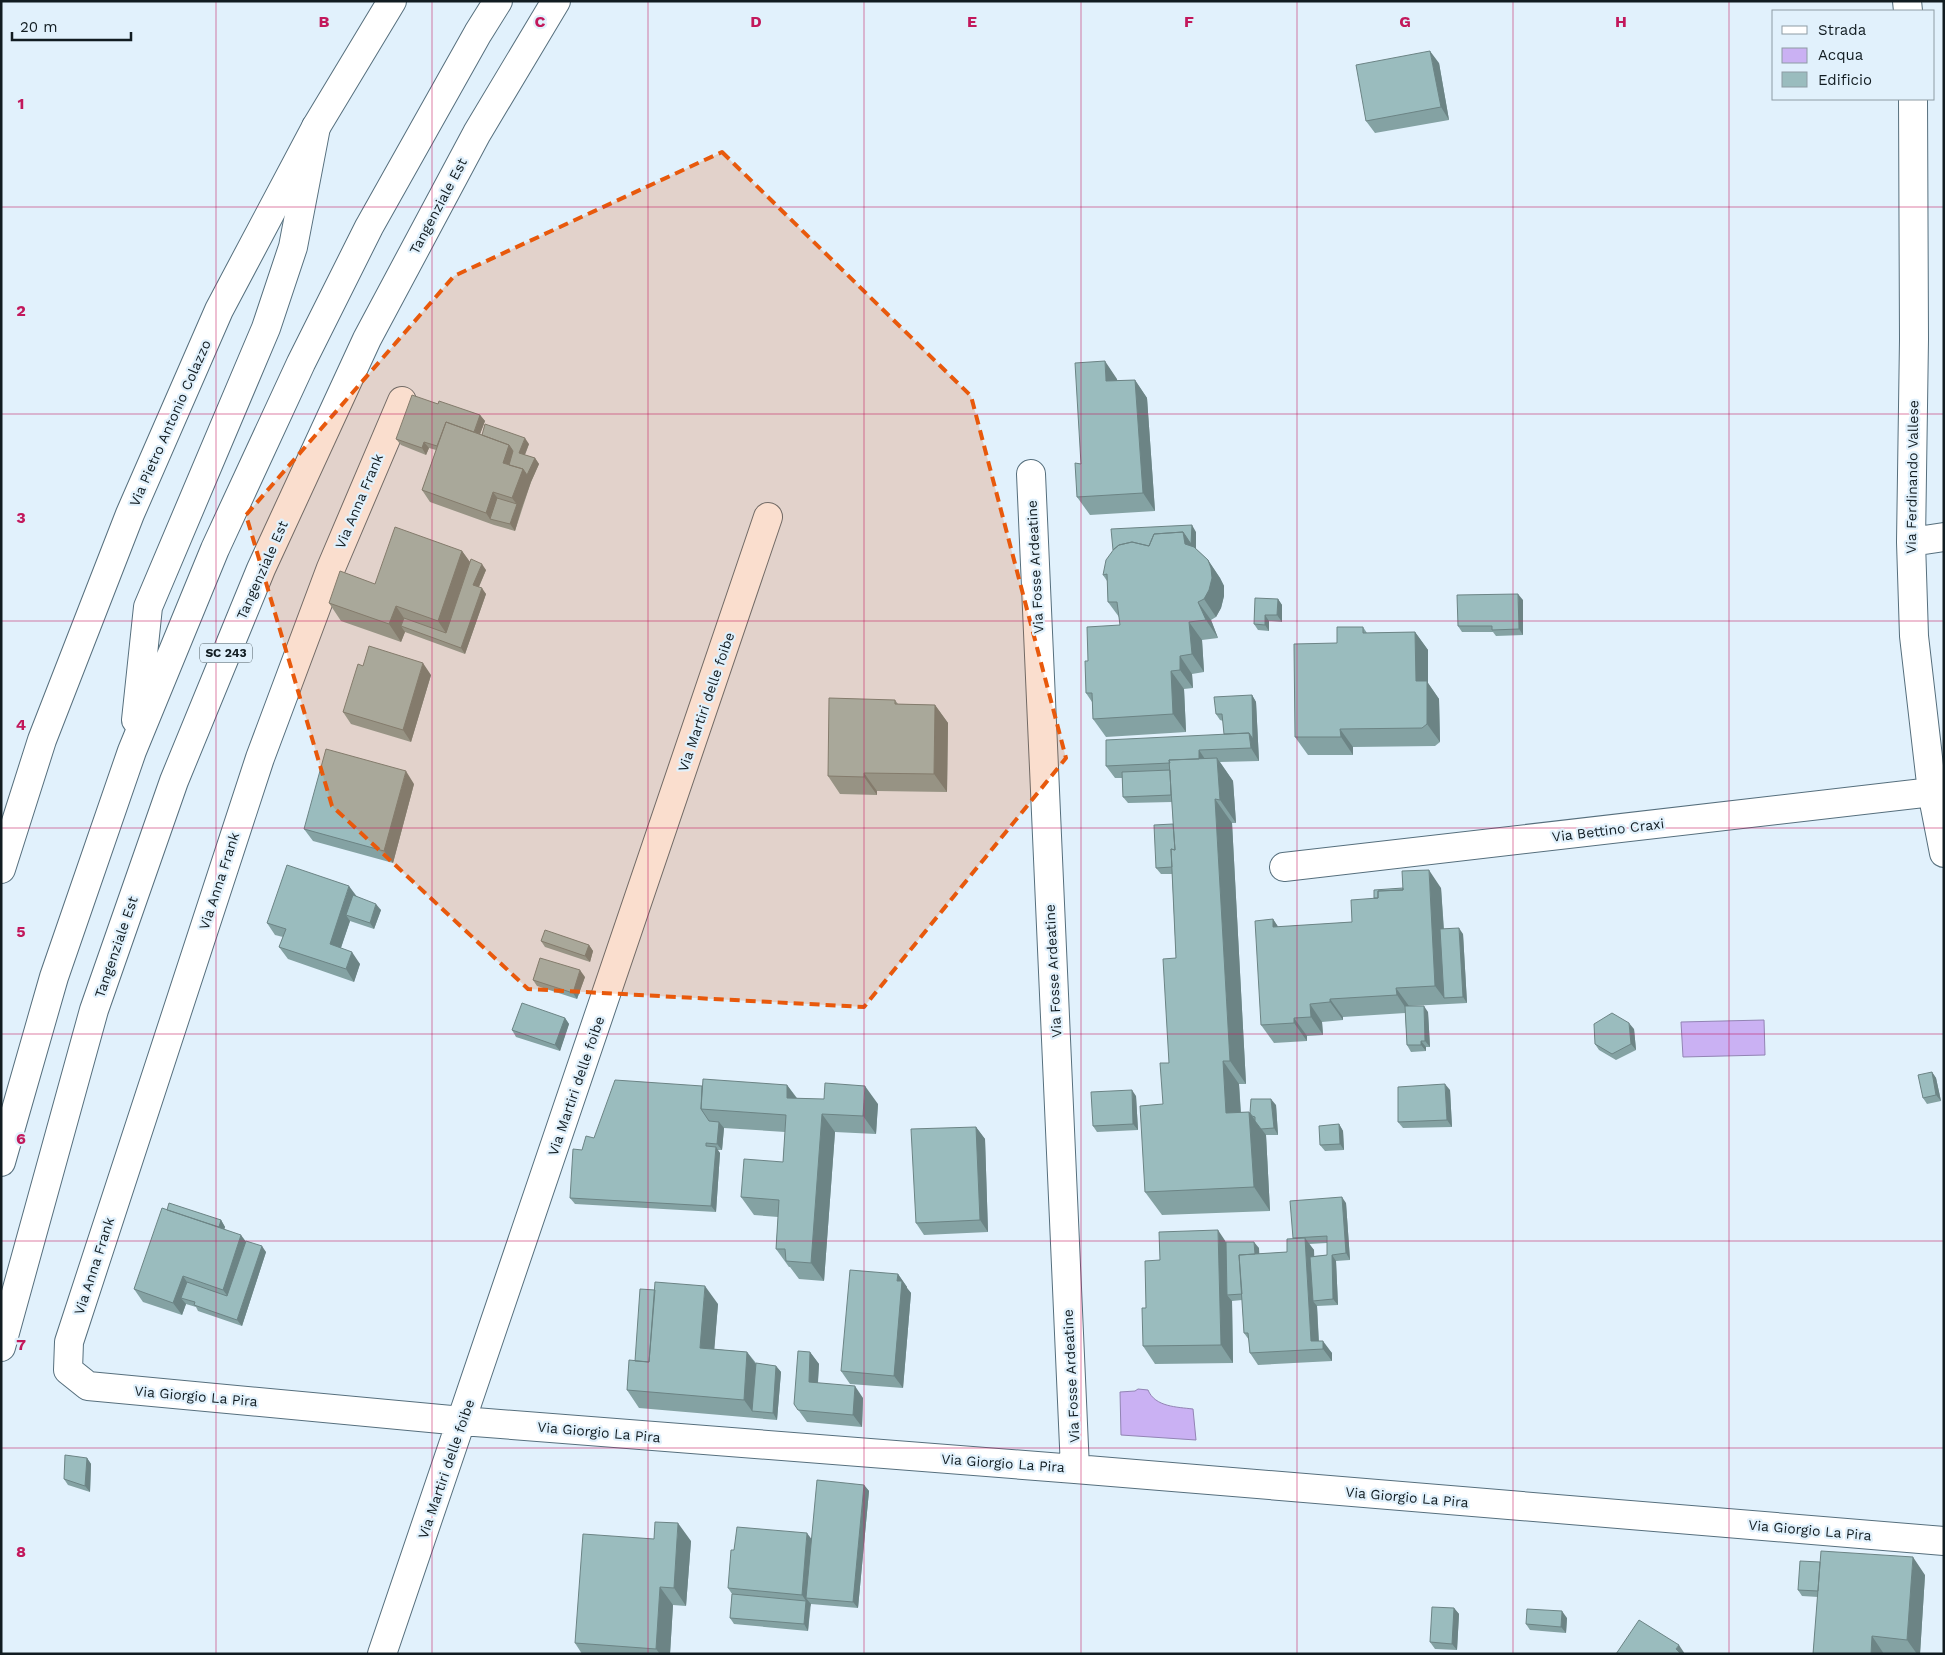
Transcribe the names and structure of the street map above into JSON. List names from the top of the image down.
{
  "streets": {
    "main road": [
      "Tangenziale Est",
      "Via Pietro Antonio Colazzo",
      "Via Ferdinando Vallese",
      "Via Anna Frank",
      "Via Fosse Ardeatine",
      "SC 243",
      "Via Martiri delle foibe",
      "Via Bettino Craxi",
      "Via Giorgio La Pira"
    ]
  },
  "crossings": [
    ["Via Ferdinando Vallese", "Via Bettino Craxi"],
    ["Via Anna Frank", "Via Giorgio La Pira"],
    ["Via Fosse Ardeatine", "Via Giorgio La Pira"],
    ["Via Martiri delle foibe", "Via Giorgio La Pira"]
  ],
  "legend": ["Strada", "Acqua", "Edificio"],
  "scale_bar": "20 m",
  "grid": {
    "columns": [
      "B",
      "C",
      "D",
      "E",
      "F",
      "G",
      "H"
    ],
    "rows": [
      "1",
      "2",
      "3",
      "4",
      "5",
      "6",
      "7",
      "8"
    ]
  }
}
